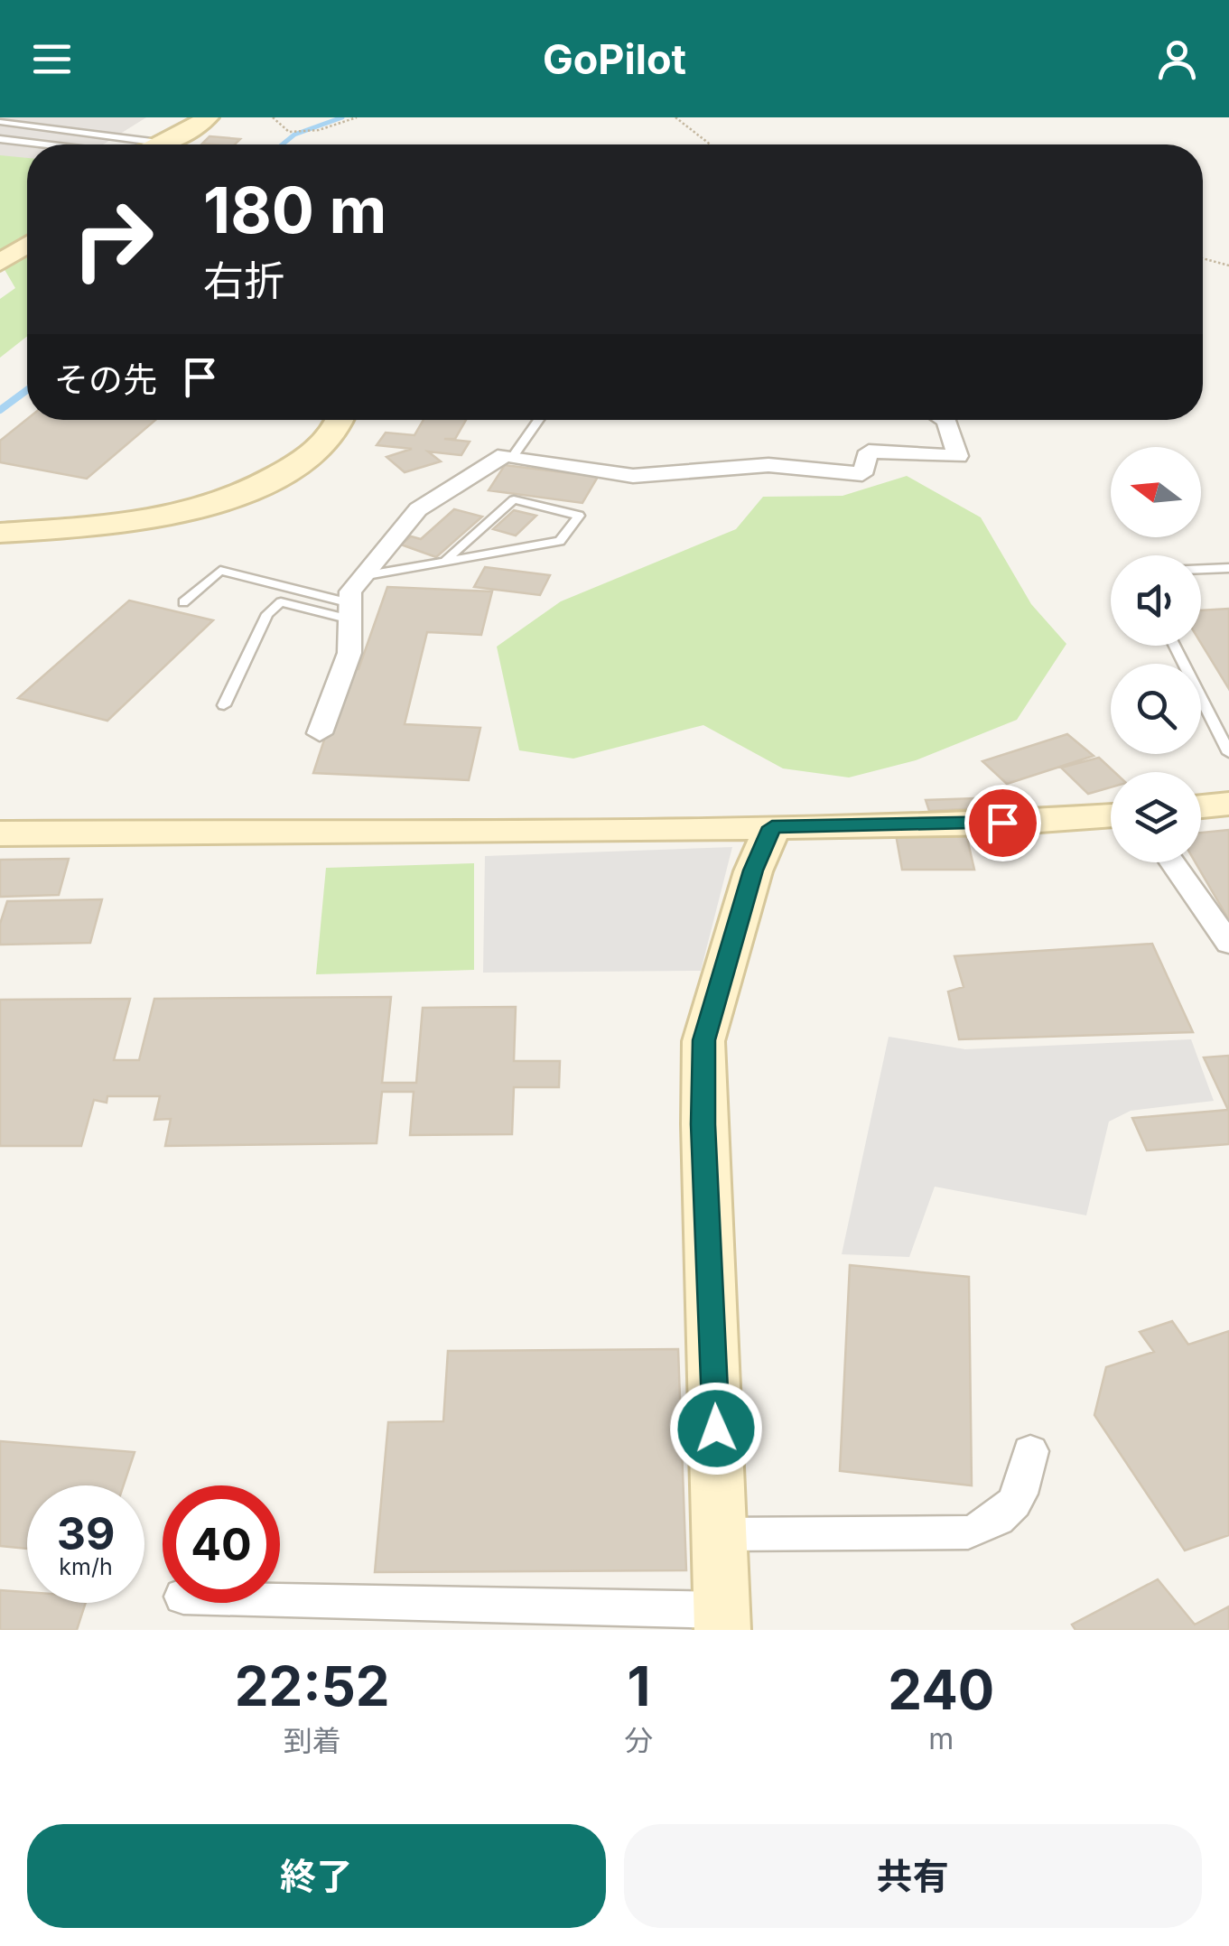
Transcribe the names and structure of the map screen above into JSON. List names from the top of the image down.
{
  "north": "left",
  "page": {
    "header": "GoPilot",
    "turn": ["180 m", "右折"],
    "then": "その先",
    "speed": "39 km/h",
    "limit": "40",
    "eta": [
      "22:52",
      "到着",
      "1",
      "分",
      "240",
      "m"
    ],
    "buttons": ["終了", "共有"]
  }
}
